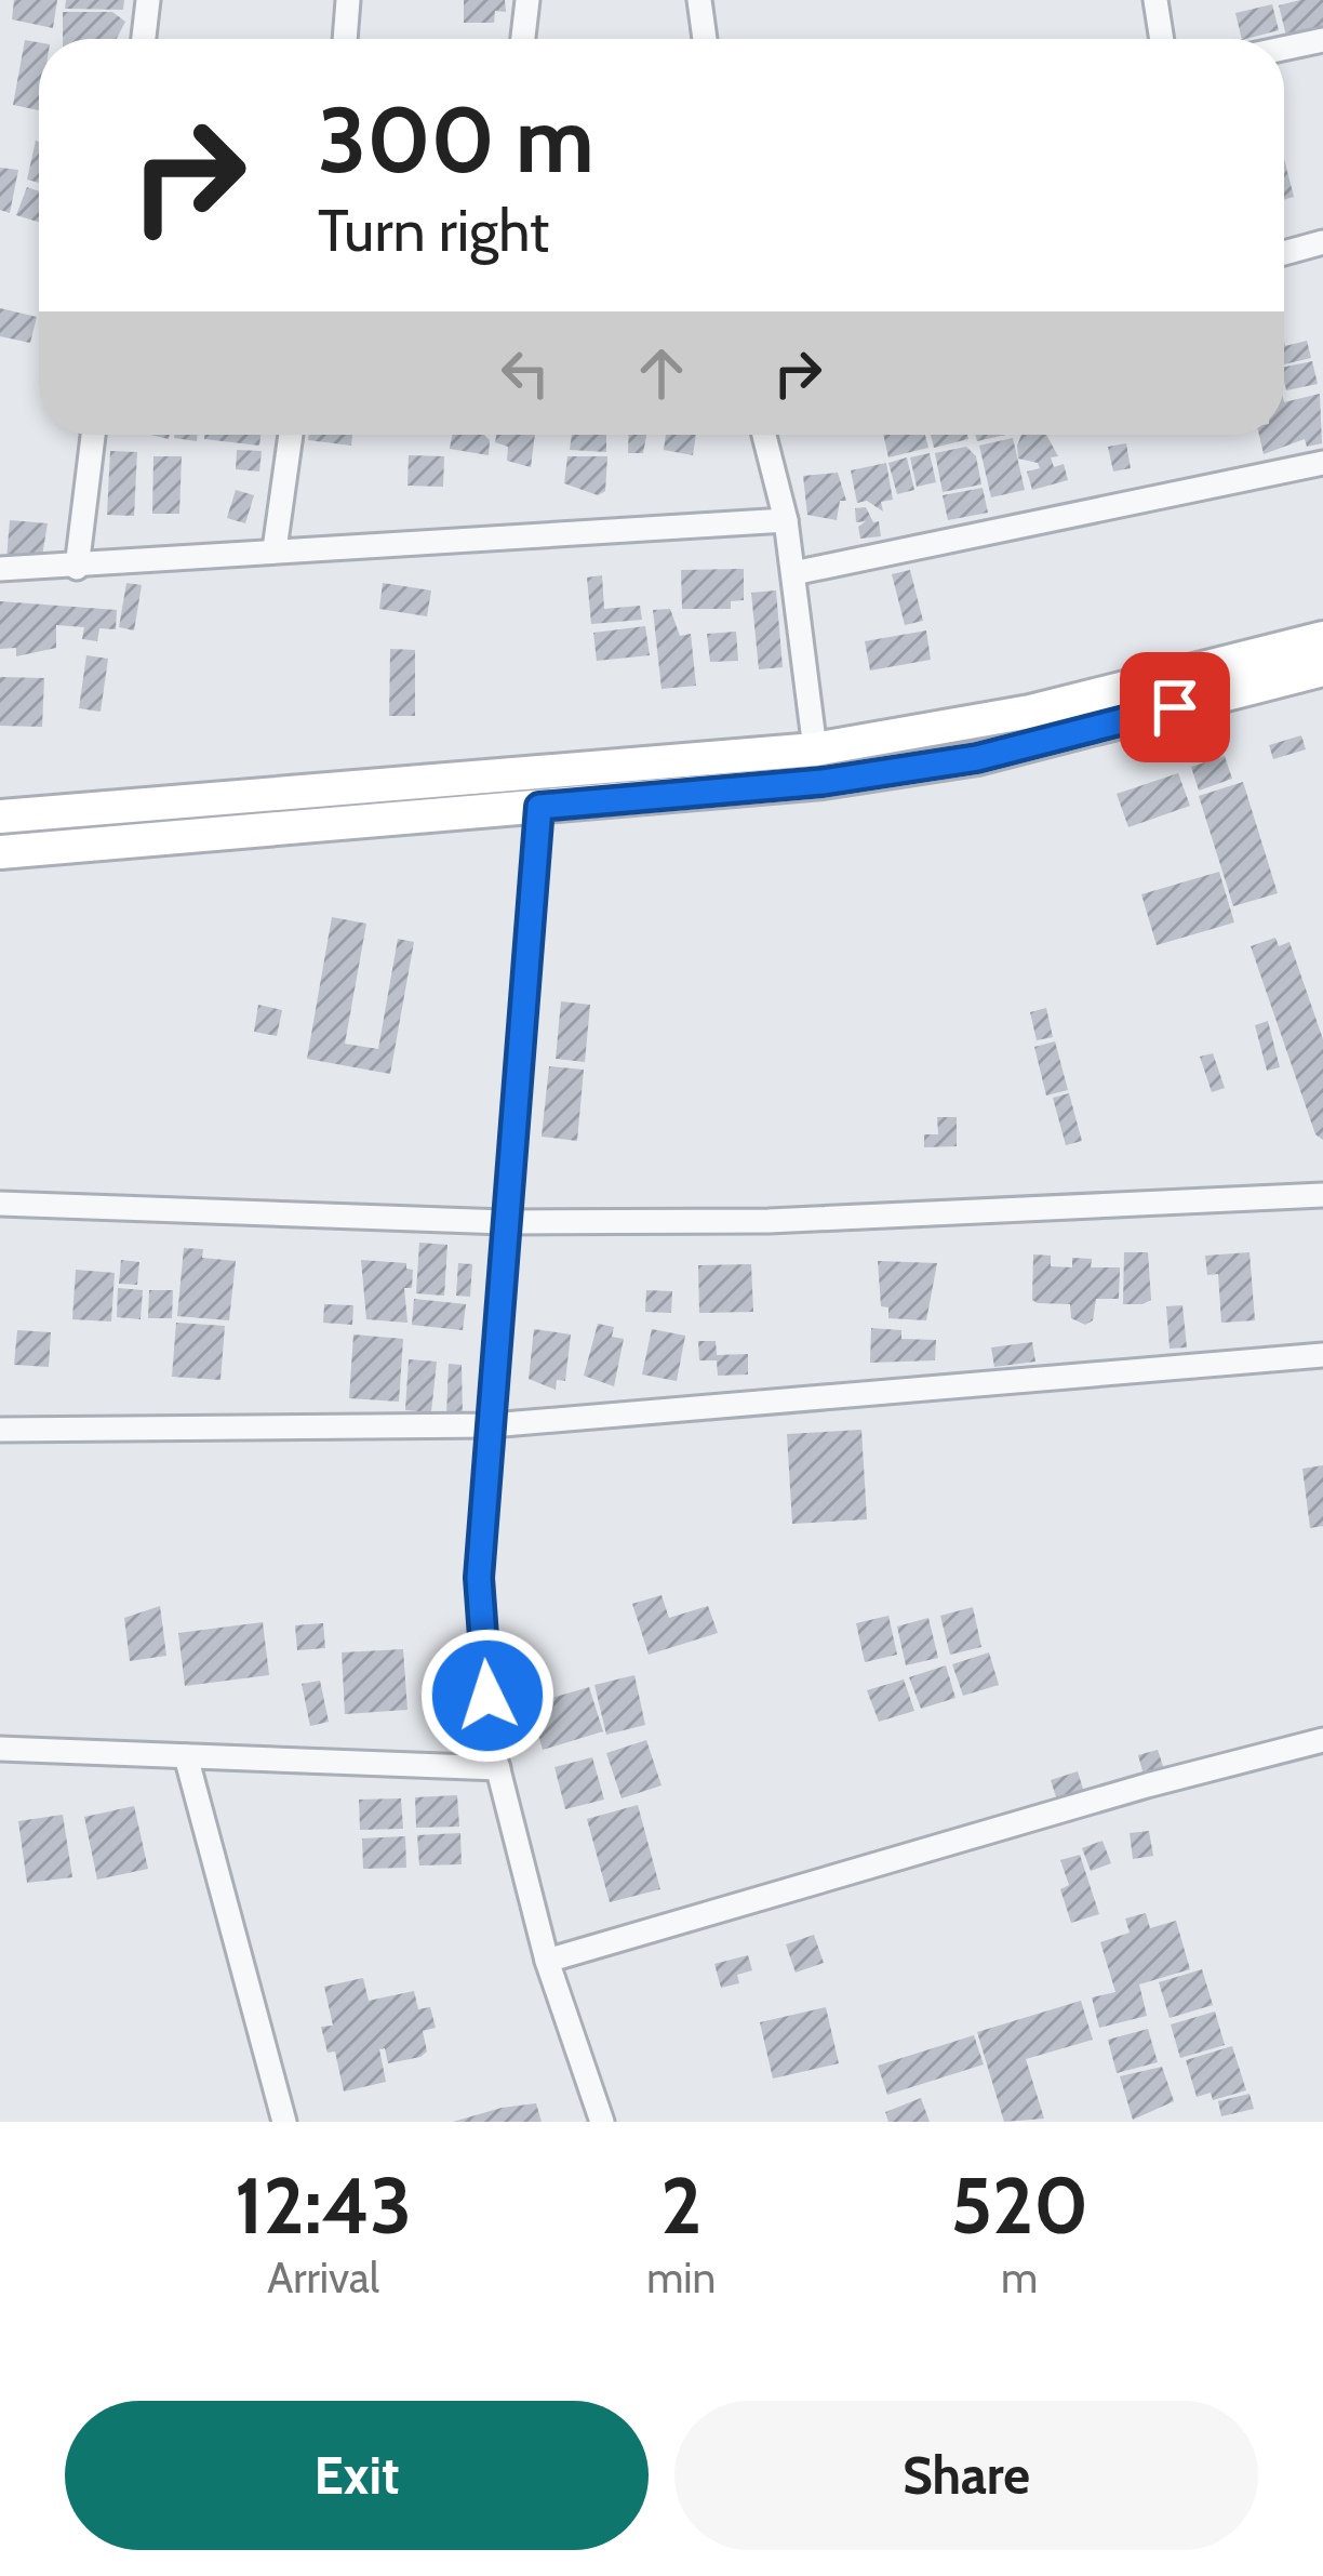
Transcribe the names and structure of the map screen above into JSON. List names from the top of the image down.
{
  "page": {
    "turn": ["300 m", "Turn right"],
    "eta": [
      "12:43",
      "Arrival",
      "2",
      "min",
      "520",
      "m"
    ],
    "buttons": ["Exit", "Share"]
  }
}
